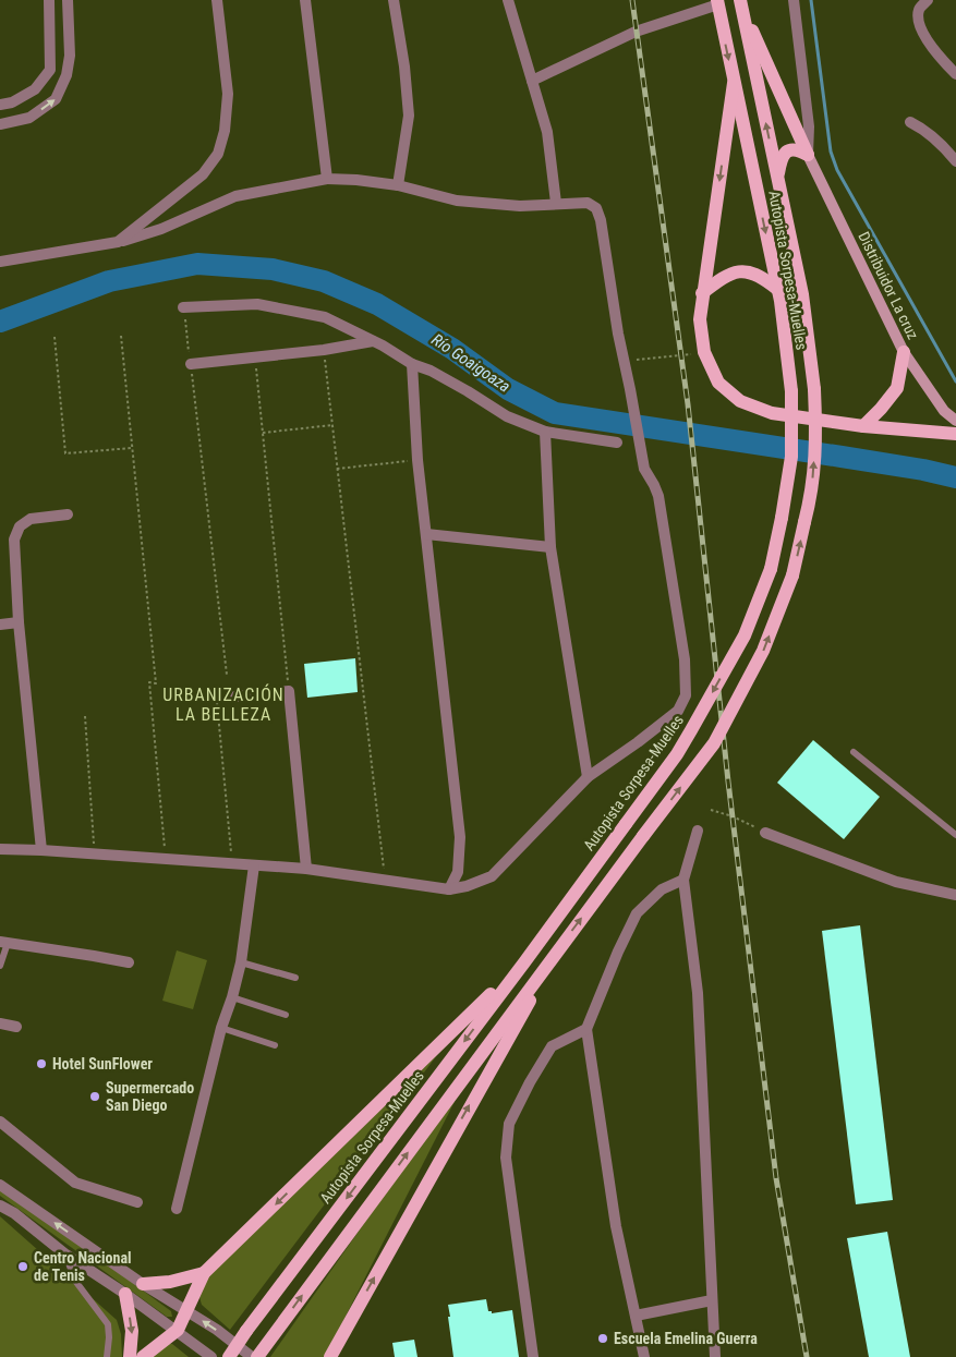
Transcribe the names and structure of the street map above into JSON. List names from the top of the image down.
{
  "streets": {
    "main road": ["Autopista Sorpesa-Muelles", "Distribuidor La cruz"]
  },
  "districts": ["URBANIZACIÓN LA BELLEZA"],
  "water": ["Río Goaigoaza"],
  "places": [
    "Hotel SunFlower",
    "Supermercado San Diego",
    "Centro Nacional de Tenis",
    "Escuela Emelina Guerra"
  ]
}
